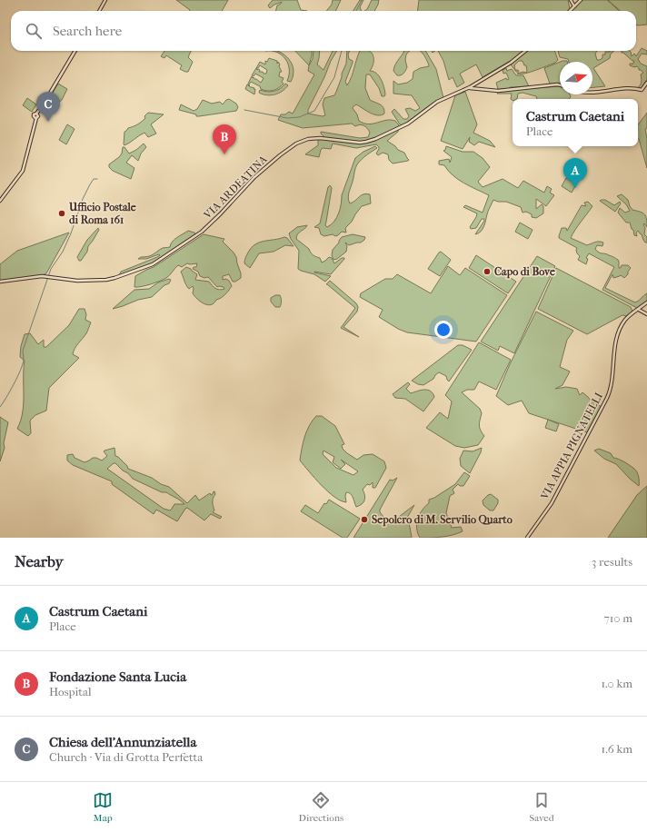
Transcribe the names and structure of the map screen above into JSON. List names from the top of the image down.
{
  "streets": {
    "main road": ["VIA ARDEATINA", "VIA APPIA PIGNATELLI"]
  },
  "places": ["Ufficio Postale di Roma 161", "Capo di Bove", "Sepolcro di M. Servilio Quarto"],
  "north": "right",
  "page": {
    "search": "Search here",
    "pins": ["C", "B", "A"],
    "popup": ["Castrum Caetani", "Place"],
    "heading": ["Nearby", "3 results"],
    "list": [
      {
        "mark": "A",
        "name": "Castrum Caetani",
        "note": "Place",
        "value": "710 m"
      },
      {
        "mark": "B",
        "name": "Fondazione Santa Lucia",
        "note": "Hospital",
        "value": "1.0 km"
      },
      {
        "mark": "C",
        "name": "Chiesa dell'Annunziatella",
        "note": "Church · Via di Grotta Perfetta",
        "value": "1.6 km"
      }
    ],
    "nav": ["Map", "Directions", "Saved"]
  }
}
